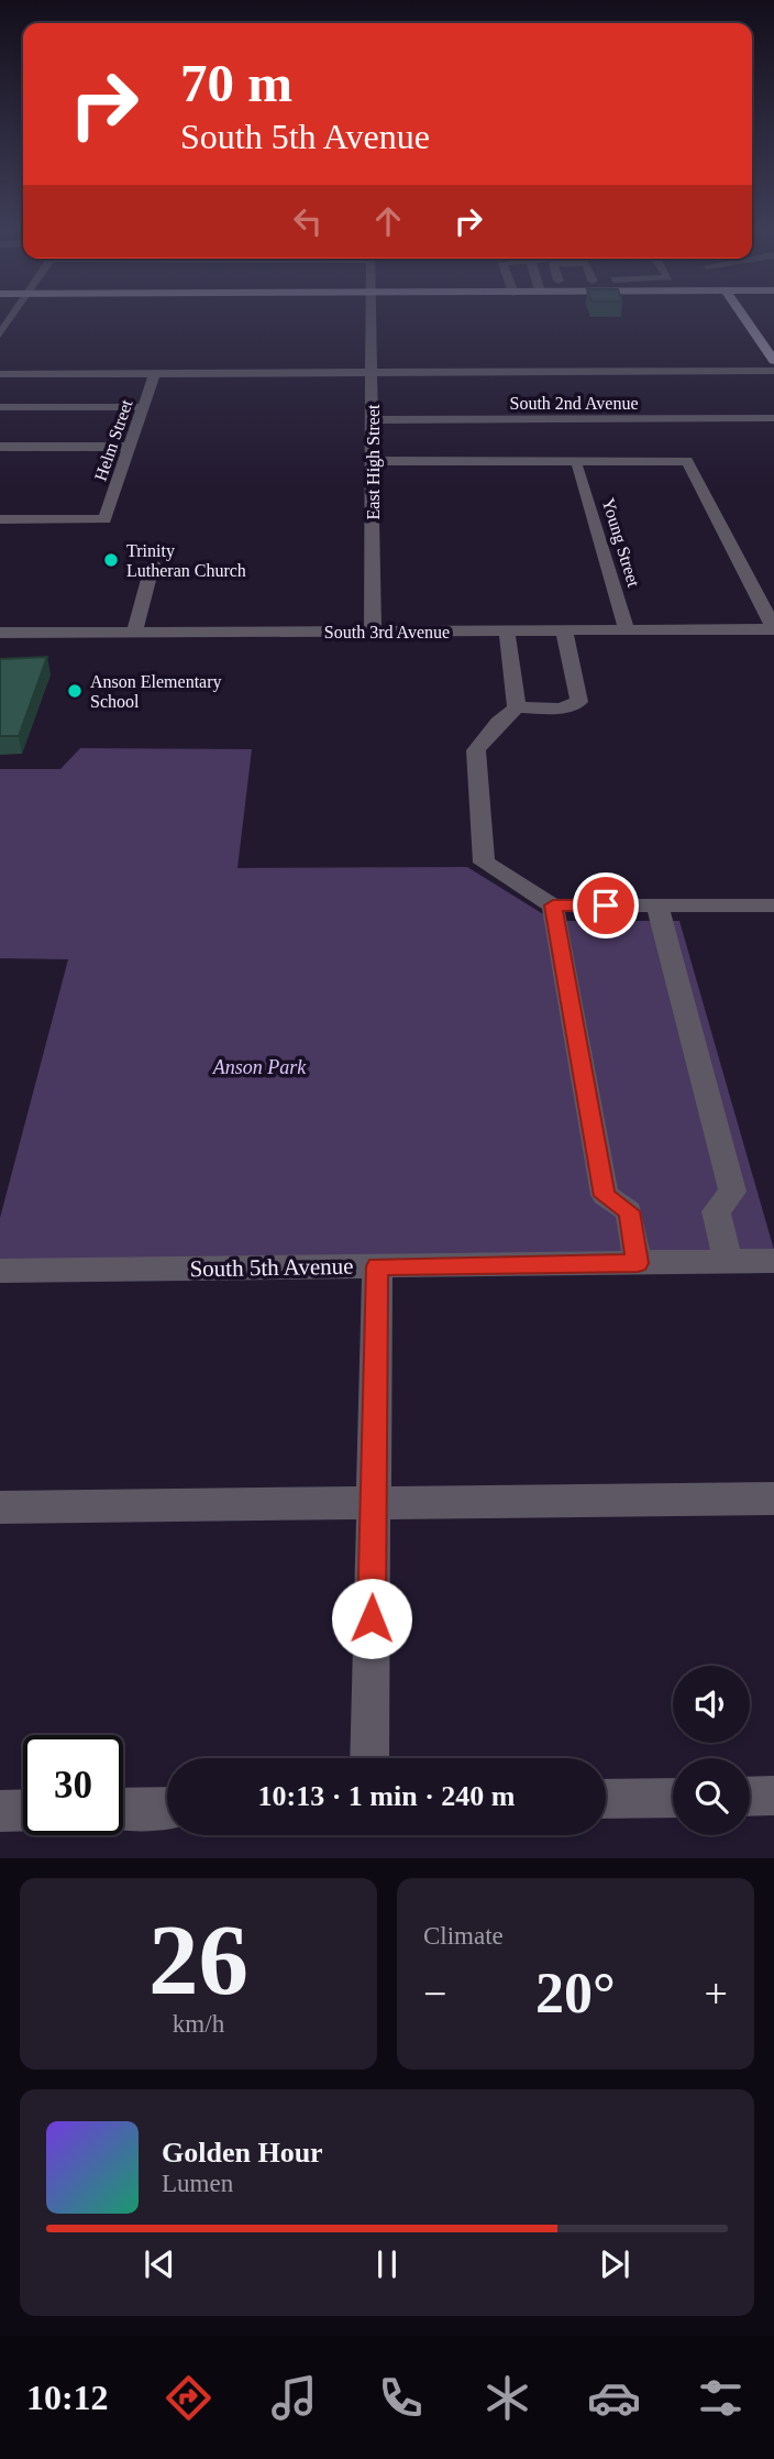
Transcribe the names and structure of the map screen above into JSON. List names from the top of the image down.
{
  "streets": {
    "street": [
      "South 2nd Avenue",
      "Helm Street",
      "East High Street",
      "Young Street",
      "South 3rd Avenue",
      "South 5th Avenue"
    ]
  },
  "crossings": [
    ["South 2nd Avenue", "East High Street"],
    ["East High Street", "South 3rd Avenue"],
    ["Young Street", "South 3rd Avenue"]
  ],
  "parks": ["Anson Park"],
  "places": ["Trinity Lutheran Church", "Anson Elementary School"],
  "page": {
    "turn": ["70 m", "South 5th Avenue"],
    "limit": "30",
    "trip": "10:13 · 1 min · 240 m",
    "tile": [
      ["26", "km/h"],
      "Climate"
    ],
    "heat": ["−", "20°", "+"],
    "song": ["Golden Hour", "Lumen"],
    "tabs": "10:12"
  }
}
